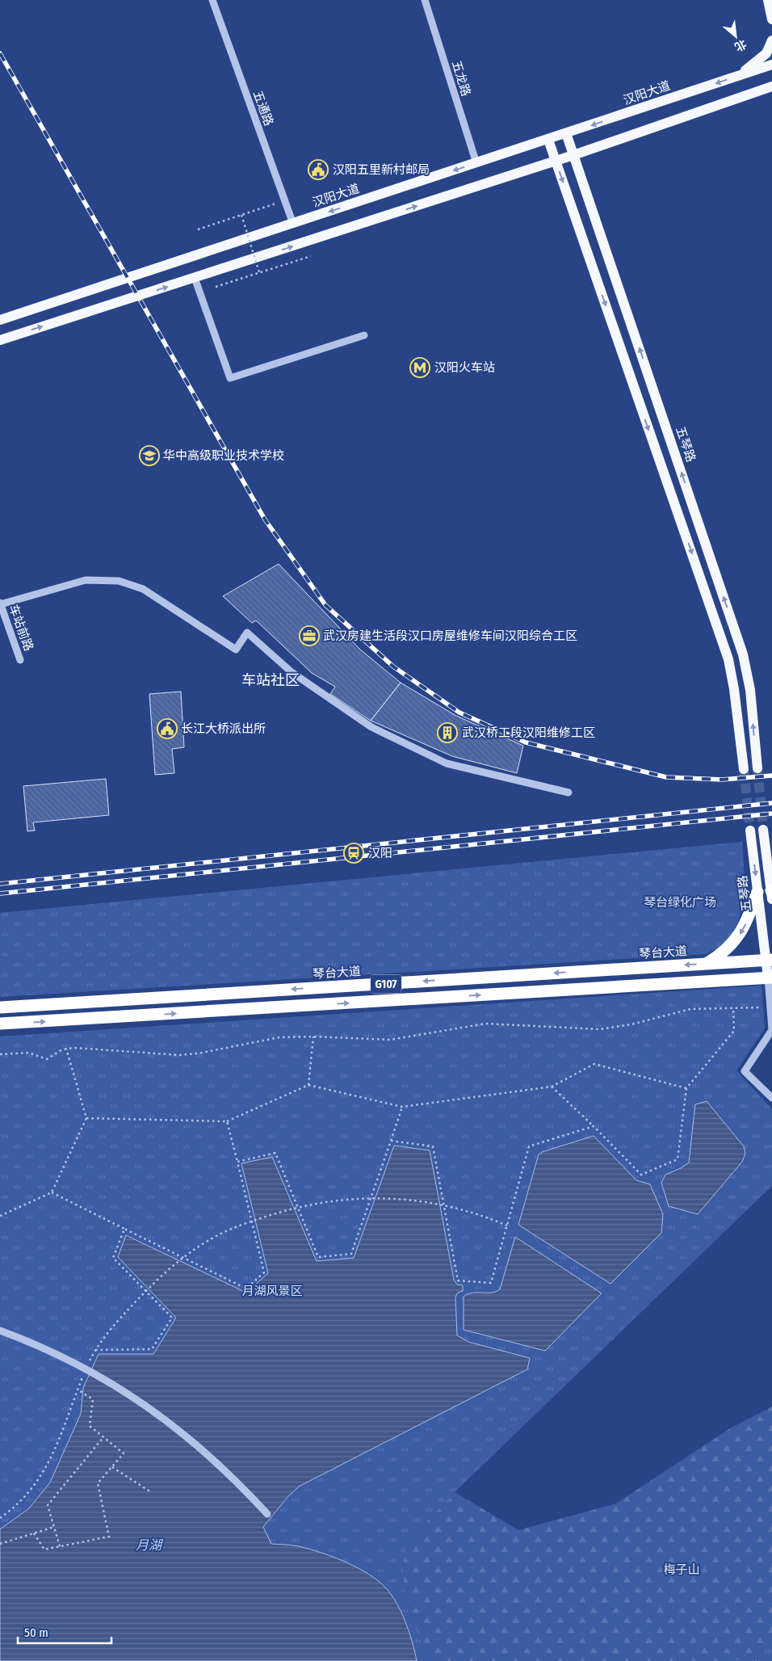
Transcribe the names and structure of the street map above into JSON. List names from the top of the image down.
{
  "streets": {
    "highway": ["琴台大道", "G107"],
    "main road": ["汉阳大道", "五琴路"],
    "street": ["五龙路", "五通路", "车站前路"]
  },
  "crossings": [
    ["五龙路", "汉阳大道"],
    ["汉阳大道", "五通路"],
    ["汉阳大道", "五琴路"],
    ["五琴路", "琴台大道"],
    ["五琴路", "G107"]
  ],
  "districts": ["车站社区"],
  "water": ["月湖"],
  "parks": ["琴台绿化广场", "月湖风景区", "梅子山"],
  "places": {
    "public building": ["汉阳五里新村邮局", "长江大桥派出所"],
    "metro station": ["汉阳火车站"],
    "school or university": ["华中高级职业技术学校"],
    "office": ["武汉房建生活段汉口房屋维修车间汉阳综合工区"],
    "building": ["武汉桥工段汉阳维修工区"],
    "station": ["汉阳"]
  },
  "scale_bar": "50 m",
  "north": "bottom right"
}
